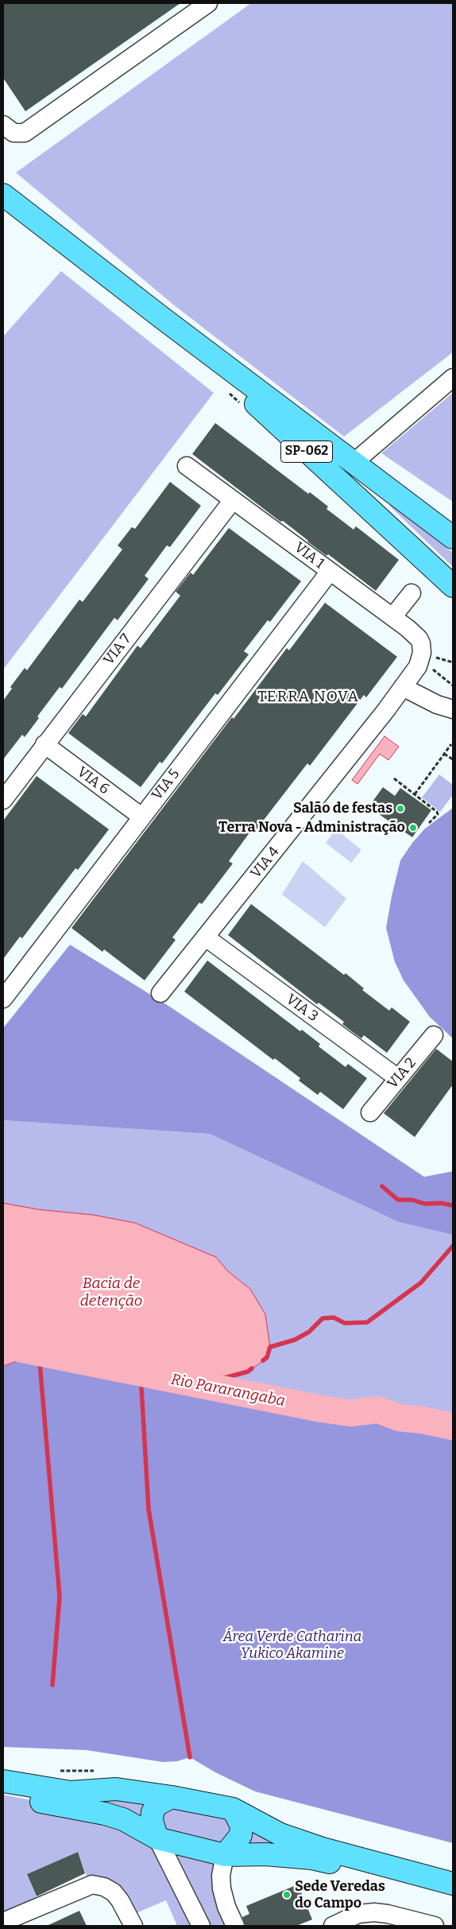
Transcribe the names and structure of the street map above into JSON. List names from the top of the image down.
{
  "streets": {
    "main road": ["SP-062"],
    "street": [
      "VIA 1",
      "VIA 7",
      "VIA 6",
      "VIA 5",
      "VIA 4",
      "VIA 3",
      "VIA 2"
    ]
  },
  "crossings": [
    ["VIA 1", "VIA 7"],
    ["VIA 1", "VIA 5"],
    ["VIA 1", "VIA 4"],
    ["VIA 7", "VIA 6"],
    ["VIA 6", "VIA 5"],
    ["VIA 4", "VIA 3"],
    ["VIA 3", "VIA 2"]
  ],
  "districts": ["TERRA NOVA"],
  "water": ["Bacia de detenção", "Rio Pararangaba"],
  "parks": ["Área Verde Catharina Yukico Akamine"],
  "places": ["Salão de festas", "Terra Nova - Administração", "Sede Veredas do Campo"]
}
